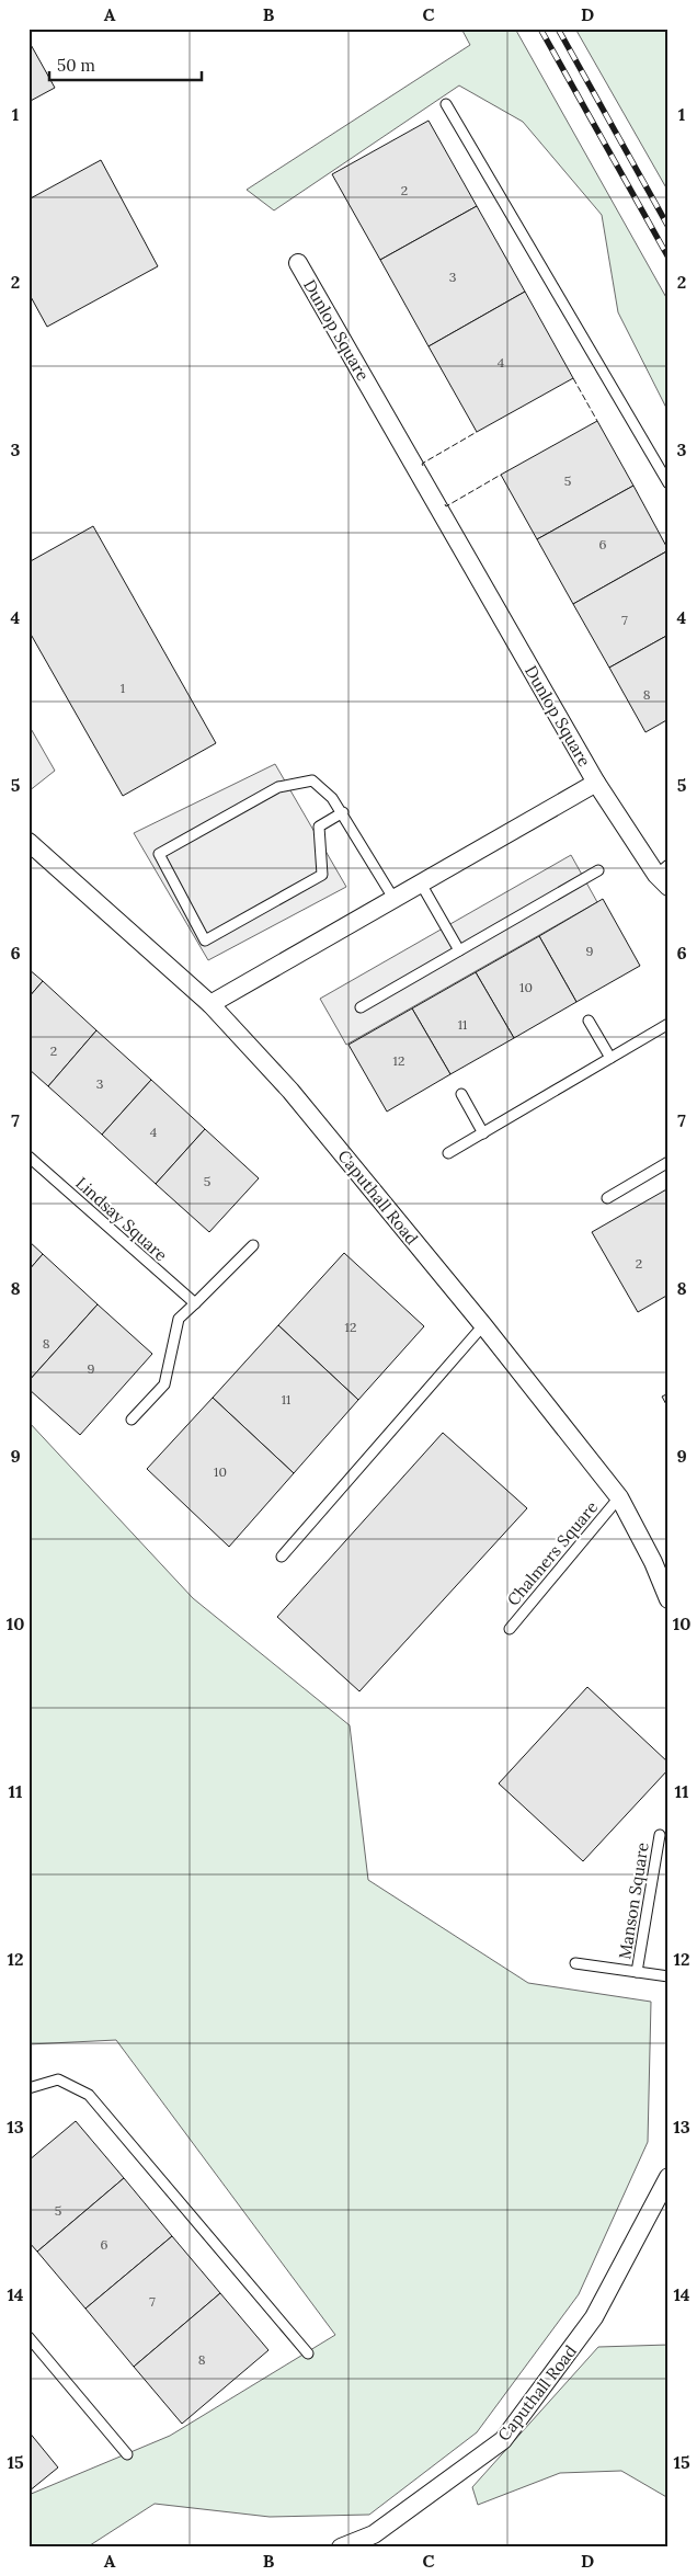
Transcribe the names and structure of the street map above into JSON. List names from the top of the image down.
{
  "streets": {
    "street": ["Dunlop Square", "Caputhall Road"],
    "lane": ["Lindsay Square", "Chalmers Square", "Manson Square"]
  },
  "crossings": [
    ["Dunlop Square", "Caputhall Road"],
    ["Caputhall Road", "Chalmers Square"]
  ],
  "house_numbers": [
    "2",
    "3",
    "4",
    "5",
    "6",
    "7",
    "1",
    "8",
    "9",
    "10",
    "11",
    "2",
    "12",
    "3",
    "4",
    "5",
    "2",
    "12",
    "8",
    "9",
    "11",
    "10",
    "5",
    "6",
    "7",
    "8"
  ],
  "scale_bar": "50 m",
  "grid": {
    "columns": [
      "A",
      "B",
      "C",
      "D"
    ],
    "rows": [
      "1",
      "2",
      "3",
      "4",
      "5",
      "6",
      "7",
      "8",
      "9",
      "10",
      "11",
      "12",
      "13",
      "14",
      "15"
    ]
  }
}
